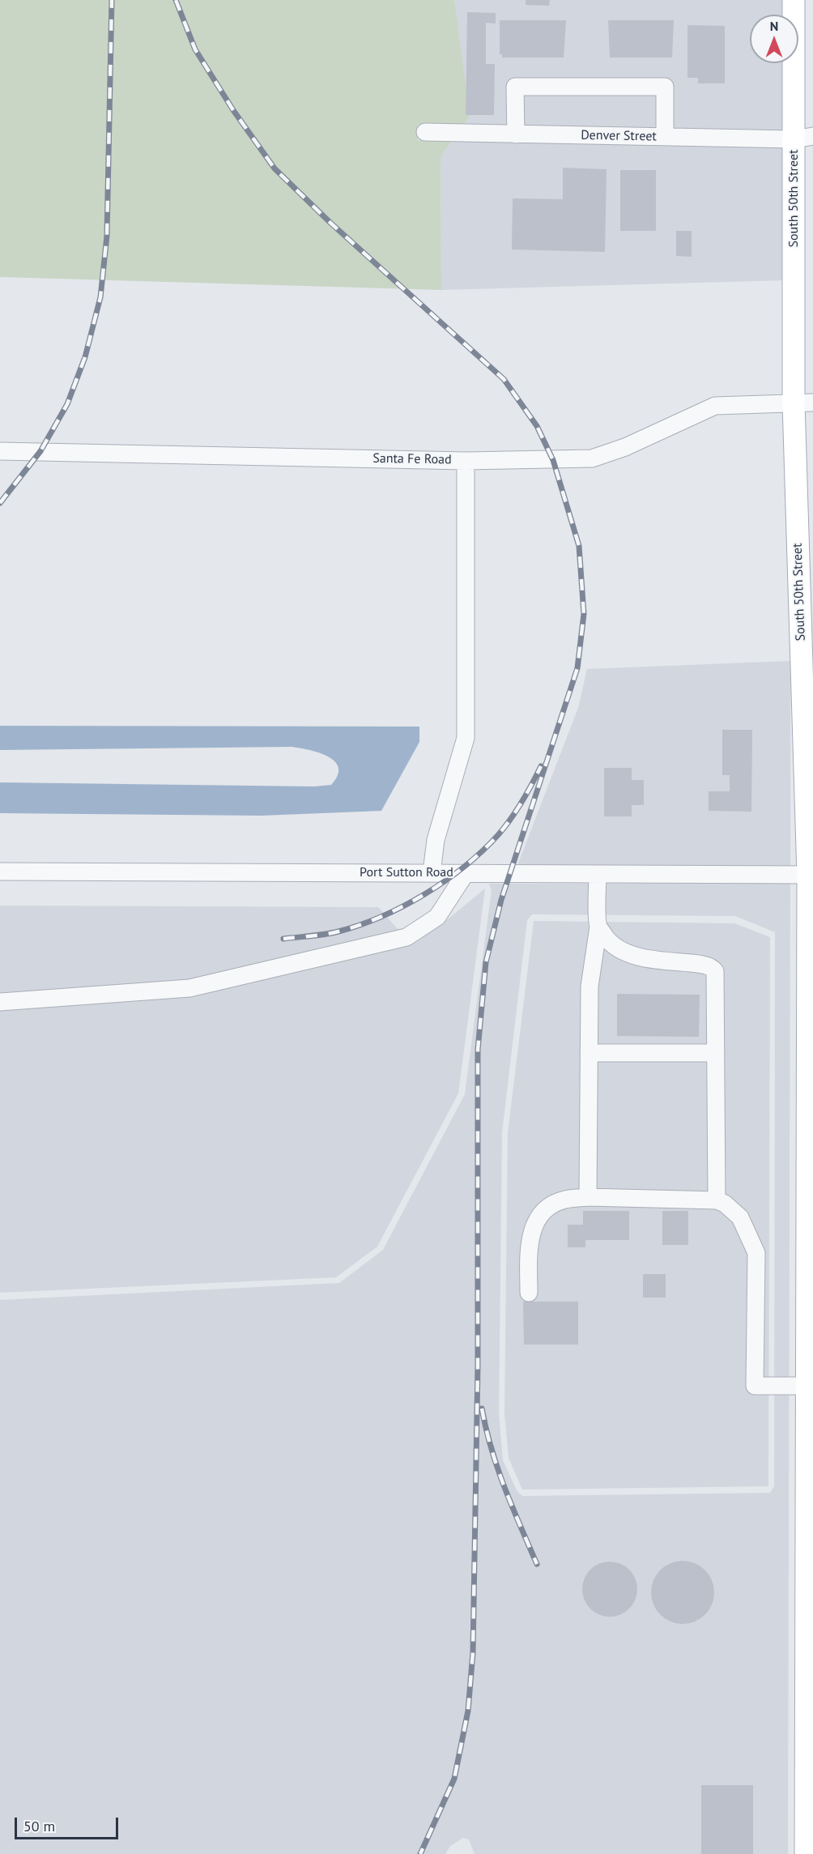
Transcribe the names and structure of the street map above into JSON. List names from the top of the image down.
{
  "streets": {
    "main road": ["South 50th Street"],
    "street": ["Denver Street", "Santa Fe Road", "Port Sutton Road"]
  },
  "crossings": [
    ["Denver Street", "South 50th Street"],
    ["South 50th Street", "Santa Fe Road"],
    ["South 50th Street", "Port Sutton Road"]
  ],
  "scale_bar": "50 m",
  "north": "top"
}
